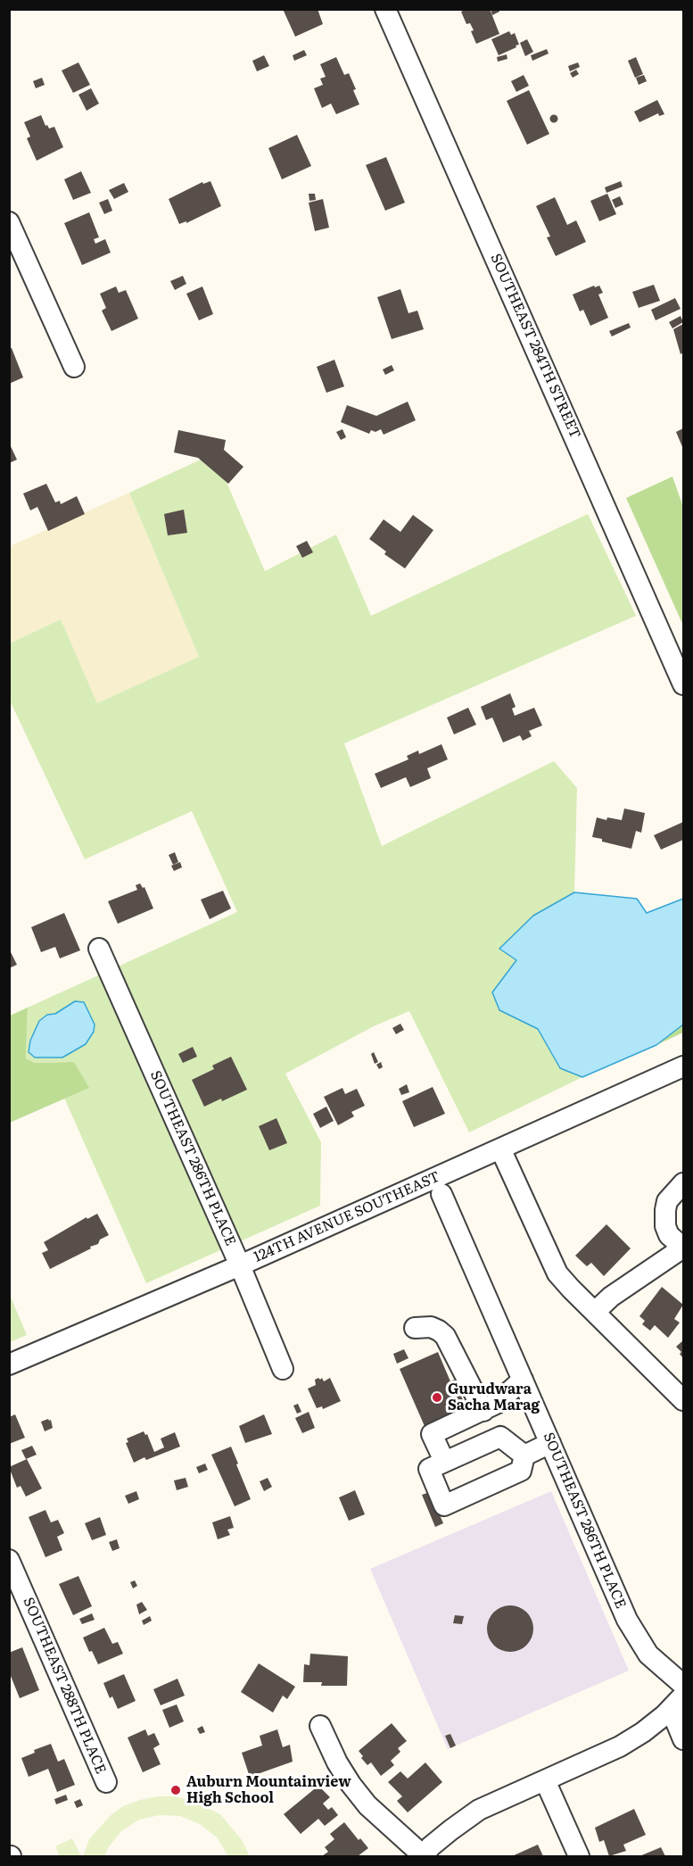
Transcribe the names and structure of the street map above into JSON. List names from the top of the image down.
{
  "streets": {
    "street": [
      "SOUTHEAST 284TH STREET",
      "SOUTHEAST 286TH PLACE",
      "124TH AVENUE SOUTHEAST",
      "SOUTHEAST 288TH PLACE"
    ]
  },
  "crossings": [
    ["SOUTHEAST 286TH PLACE", "124TH AVENUE SOUTHEAST"]
  ],
  "places": ["Gurudwara Sacha Marag", "Auburn Mountainview High School"]
}
